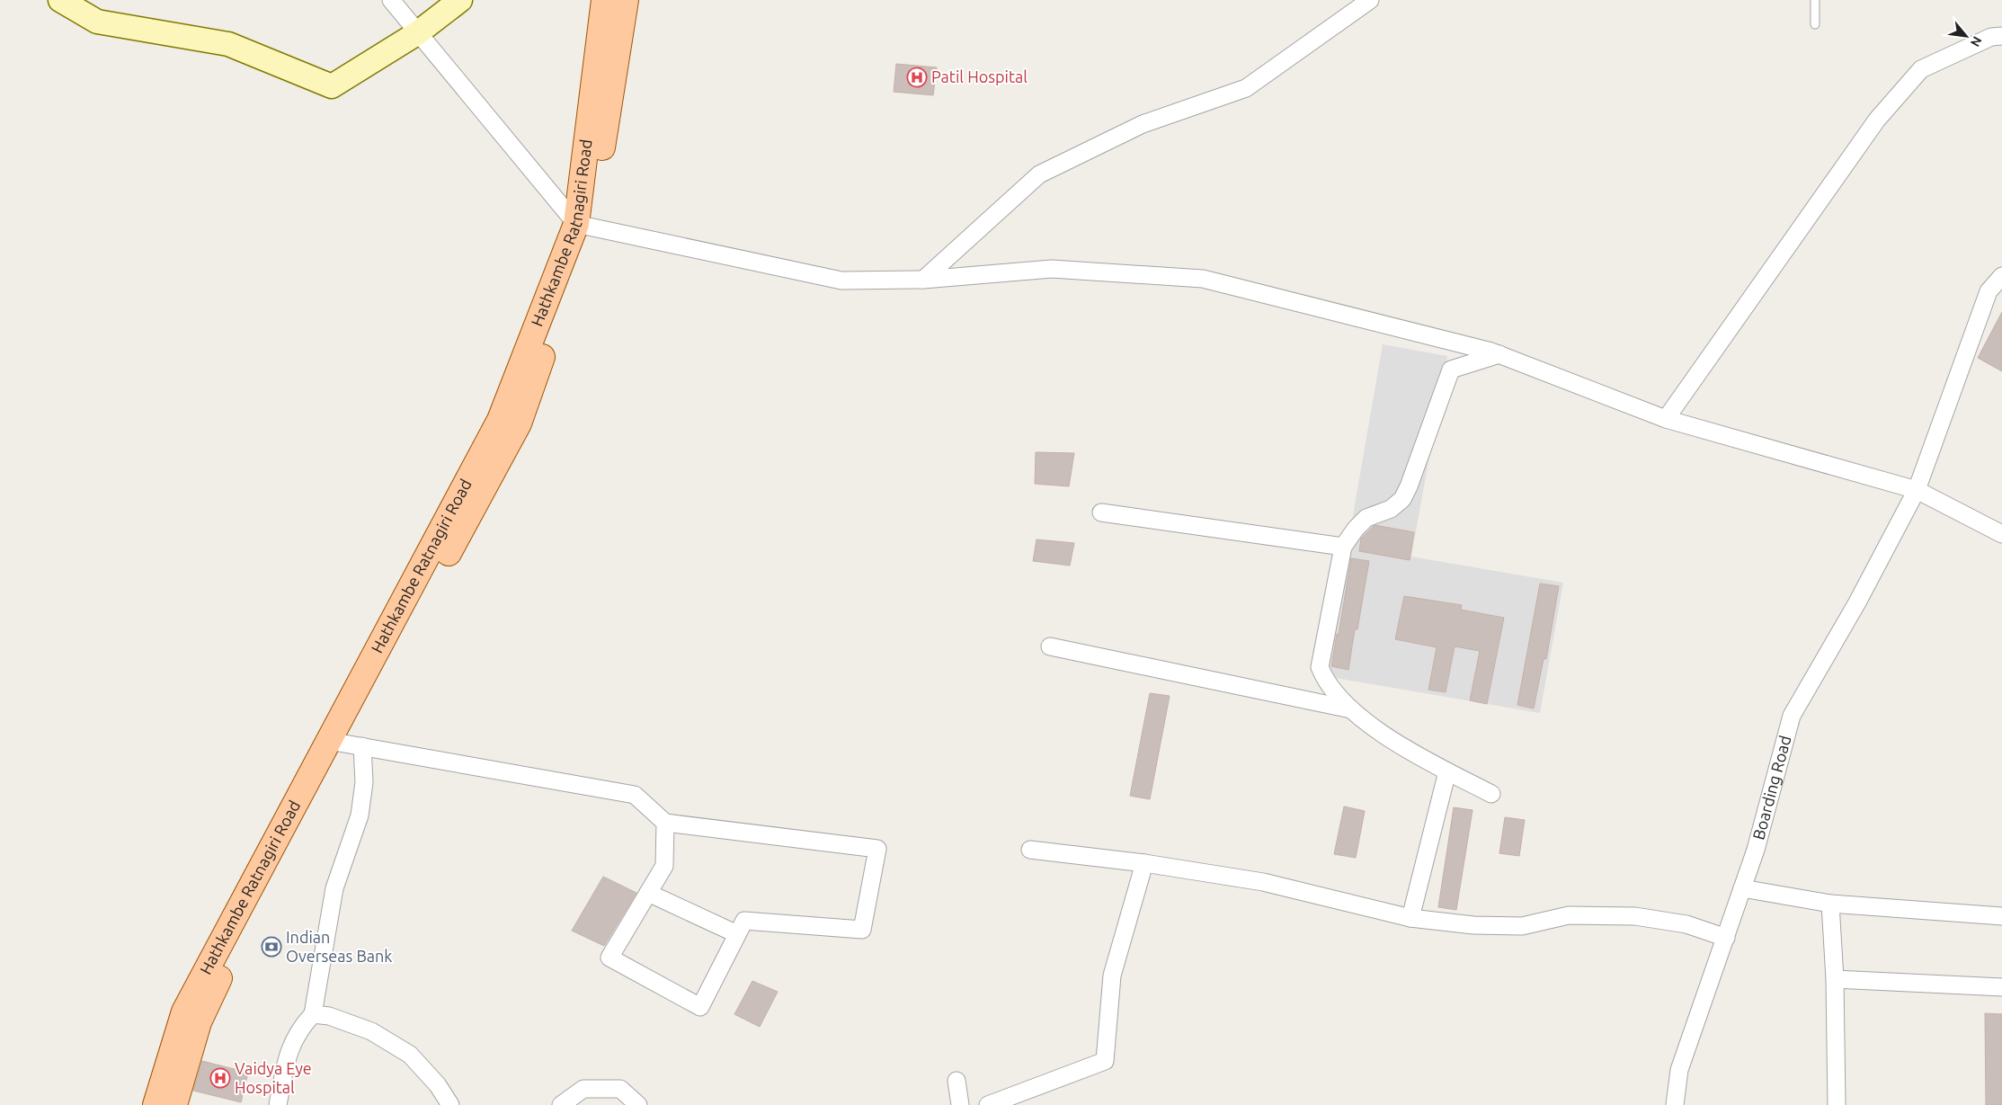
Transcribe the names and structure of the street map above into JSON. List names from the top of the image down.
{
  "streets": {
    "main road": ["Hathkambe Ratnagiri Road"],
    "street": ["Boarding Road"]
  },
  "places": {
    "hospital": ["Patil Hospital", "Vaidya Eye Hospital"],
    "bank": ["Indian Overseas Bank"]
  },
  "north": "bottom right"
}
